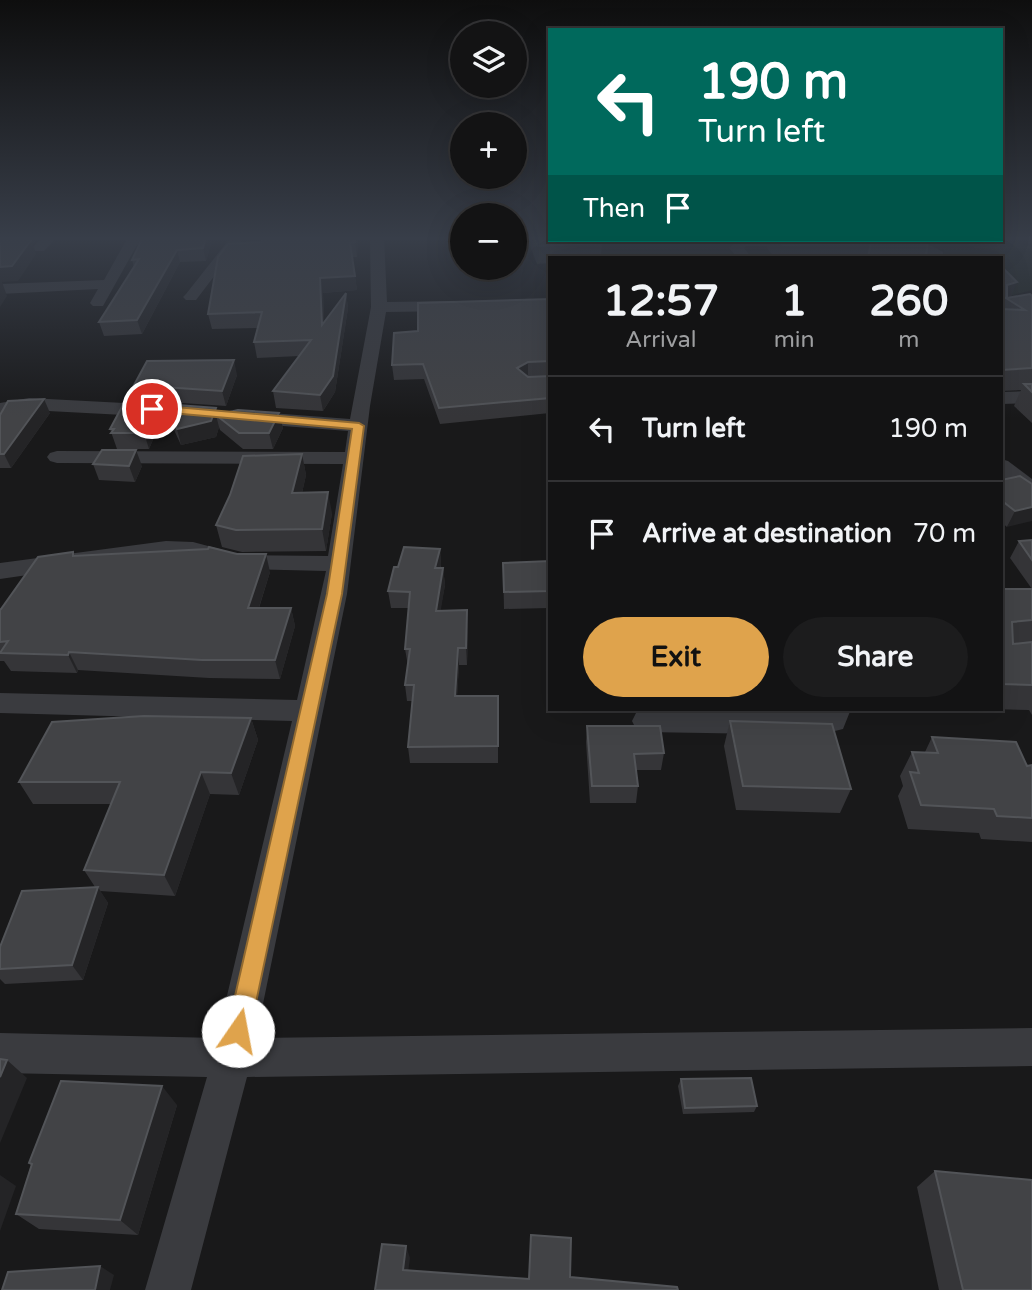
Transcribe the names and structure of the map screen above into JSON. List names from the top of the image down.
{
  "page": {
    "map_buttons": ["+", "−"],
    "turn": ["190 m", "Turn left"],
    "then": "Then",
    "eta": [
      "12:57",
      "Arrival",
      "1",
      "min",
      "260",
      "m"
    ],
    "list": [
      {
        "name": "Turn left",
        "value": "190 m"
      },
      {
        "name": "Arrive at destination",
        "value": "70 m"
      }
    ],
    "buttons": ["Exit", "Share"]
  }
}
